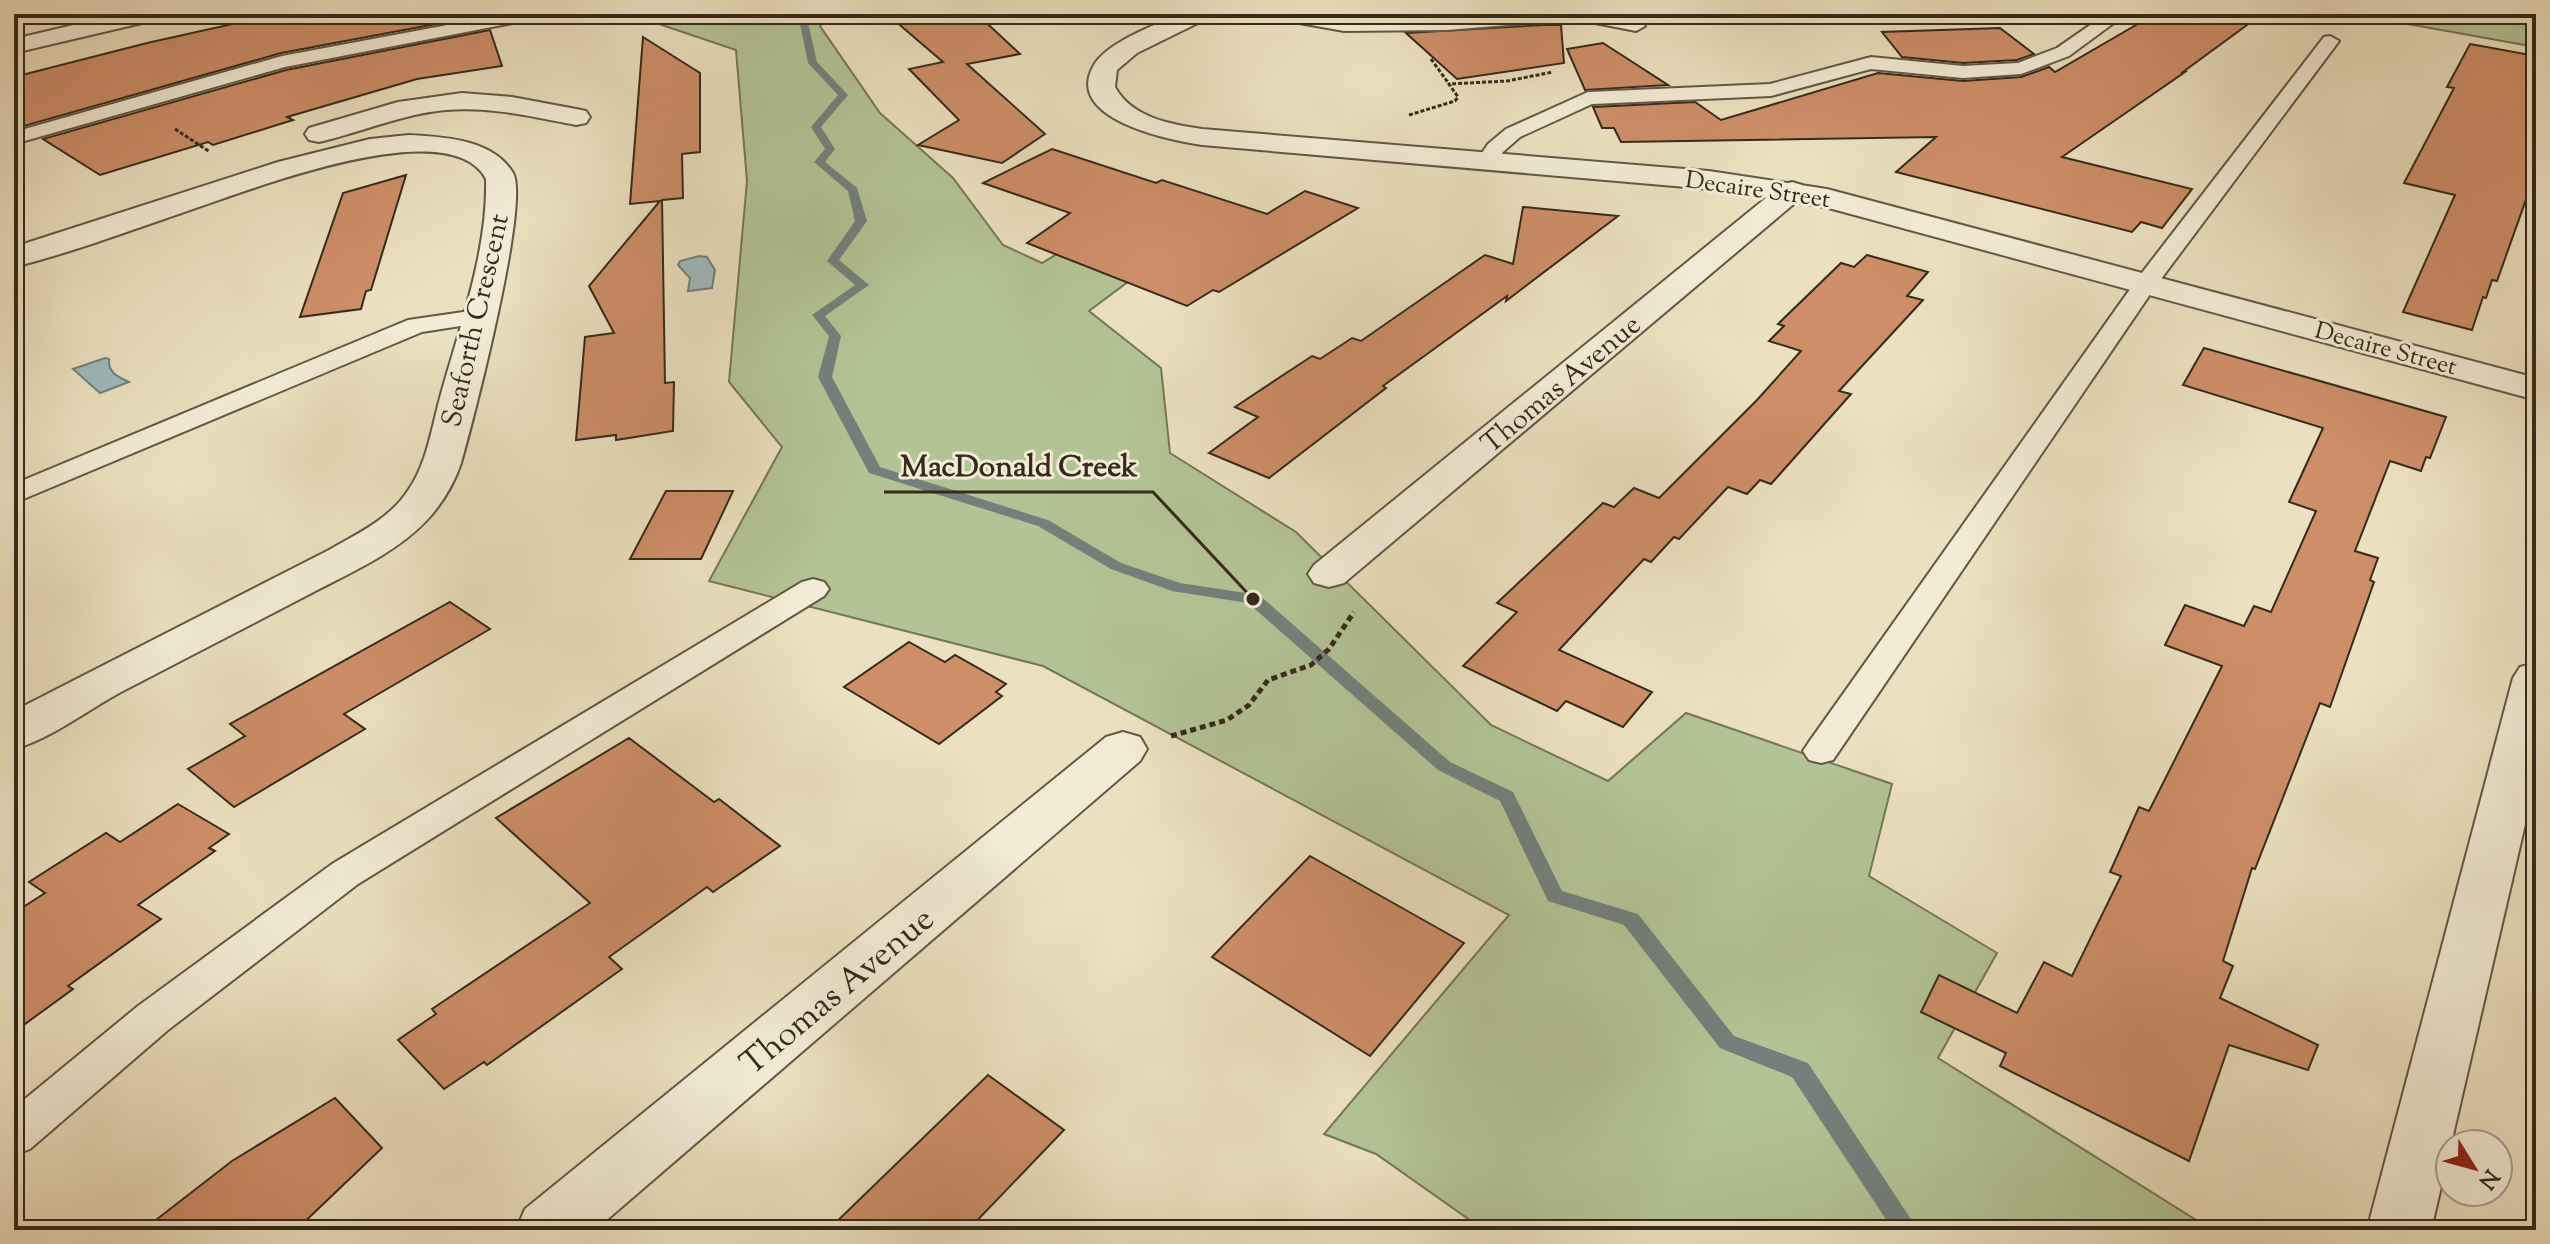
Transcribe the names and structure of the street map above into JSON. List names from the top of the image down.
{
  "streets": {
    "street": ["Decaire Street", "Seaforth Crescent", "Thomas Avenue"]
  },
  "crossings": [
    ["Decaire Street", "Thomas Avenue"]
  ],
  "places": ["MacDonald Creek"],
  "north": "bottom right"
}
